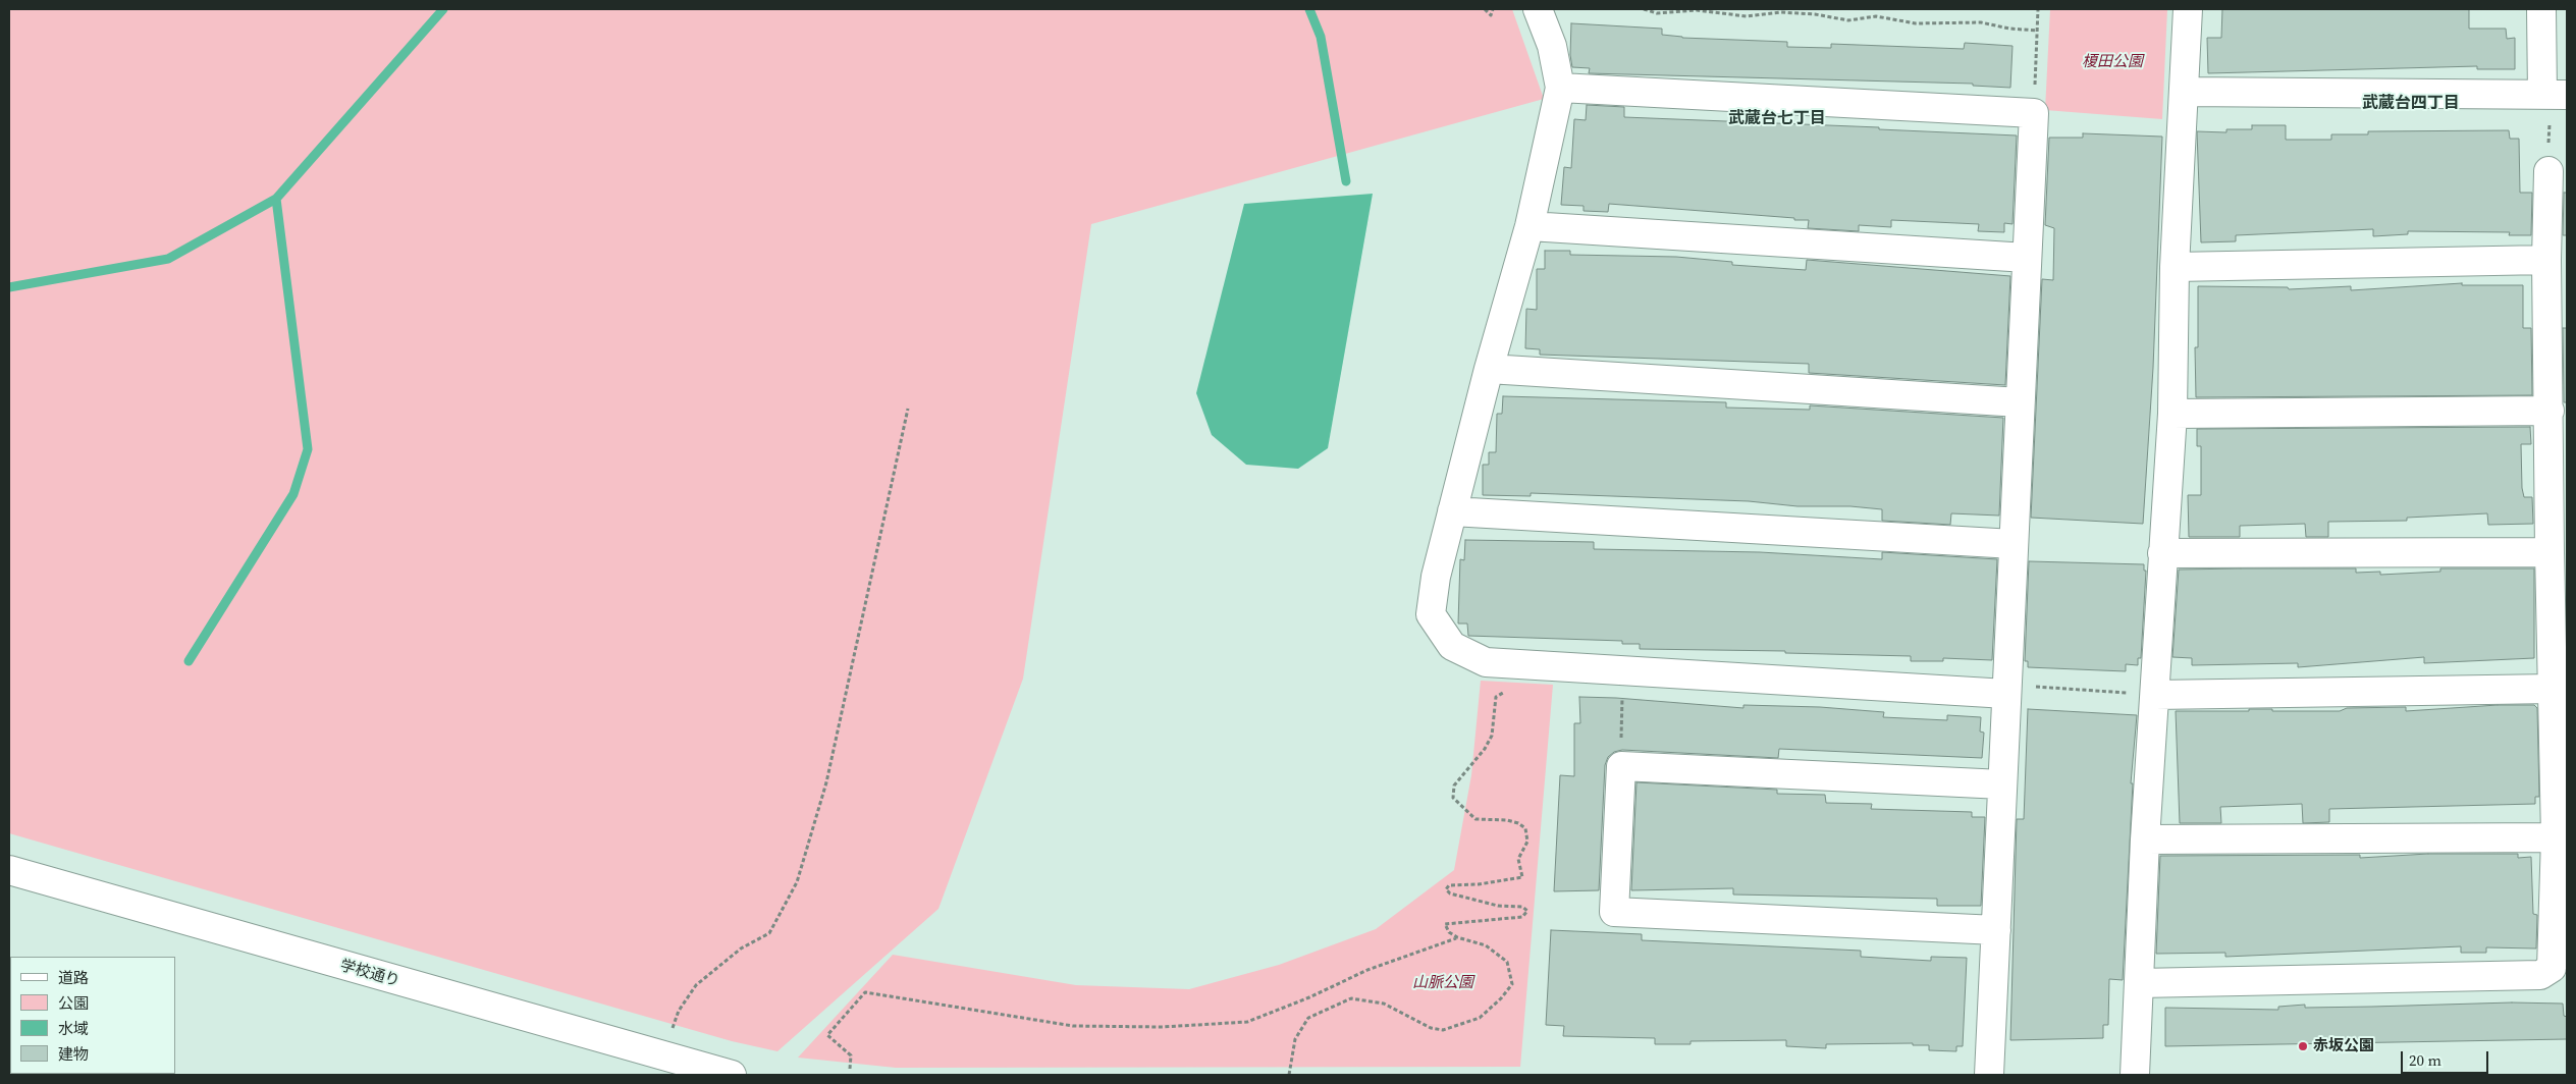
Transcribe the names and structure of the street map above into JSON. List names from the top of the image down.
{
  "streets": {
    "street": ["学校通り"]
  },
  "districts": ["武蔵台四丁目", "武蔵台七丁目"],
  "parks": ["榎田公園", "山脈公園"],
  "places": ["赤坂公園"],
  "legend": [
    "道路",
    "公園",
    "水域",
    "建物"
  ],
  "scale_bar": "20 m"
}
